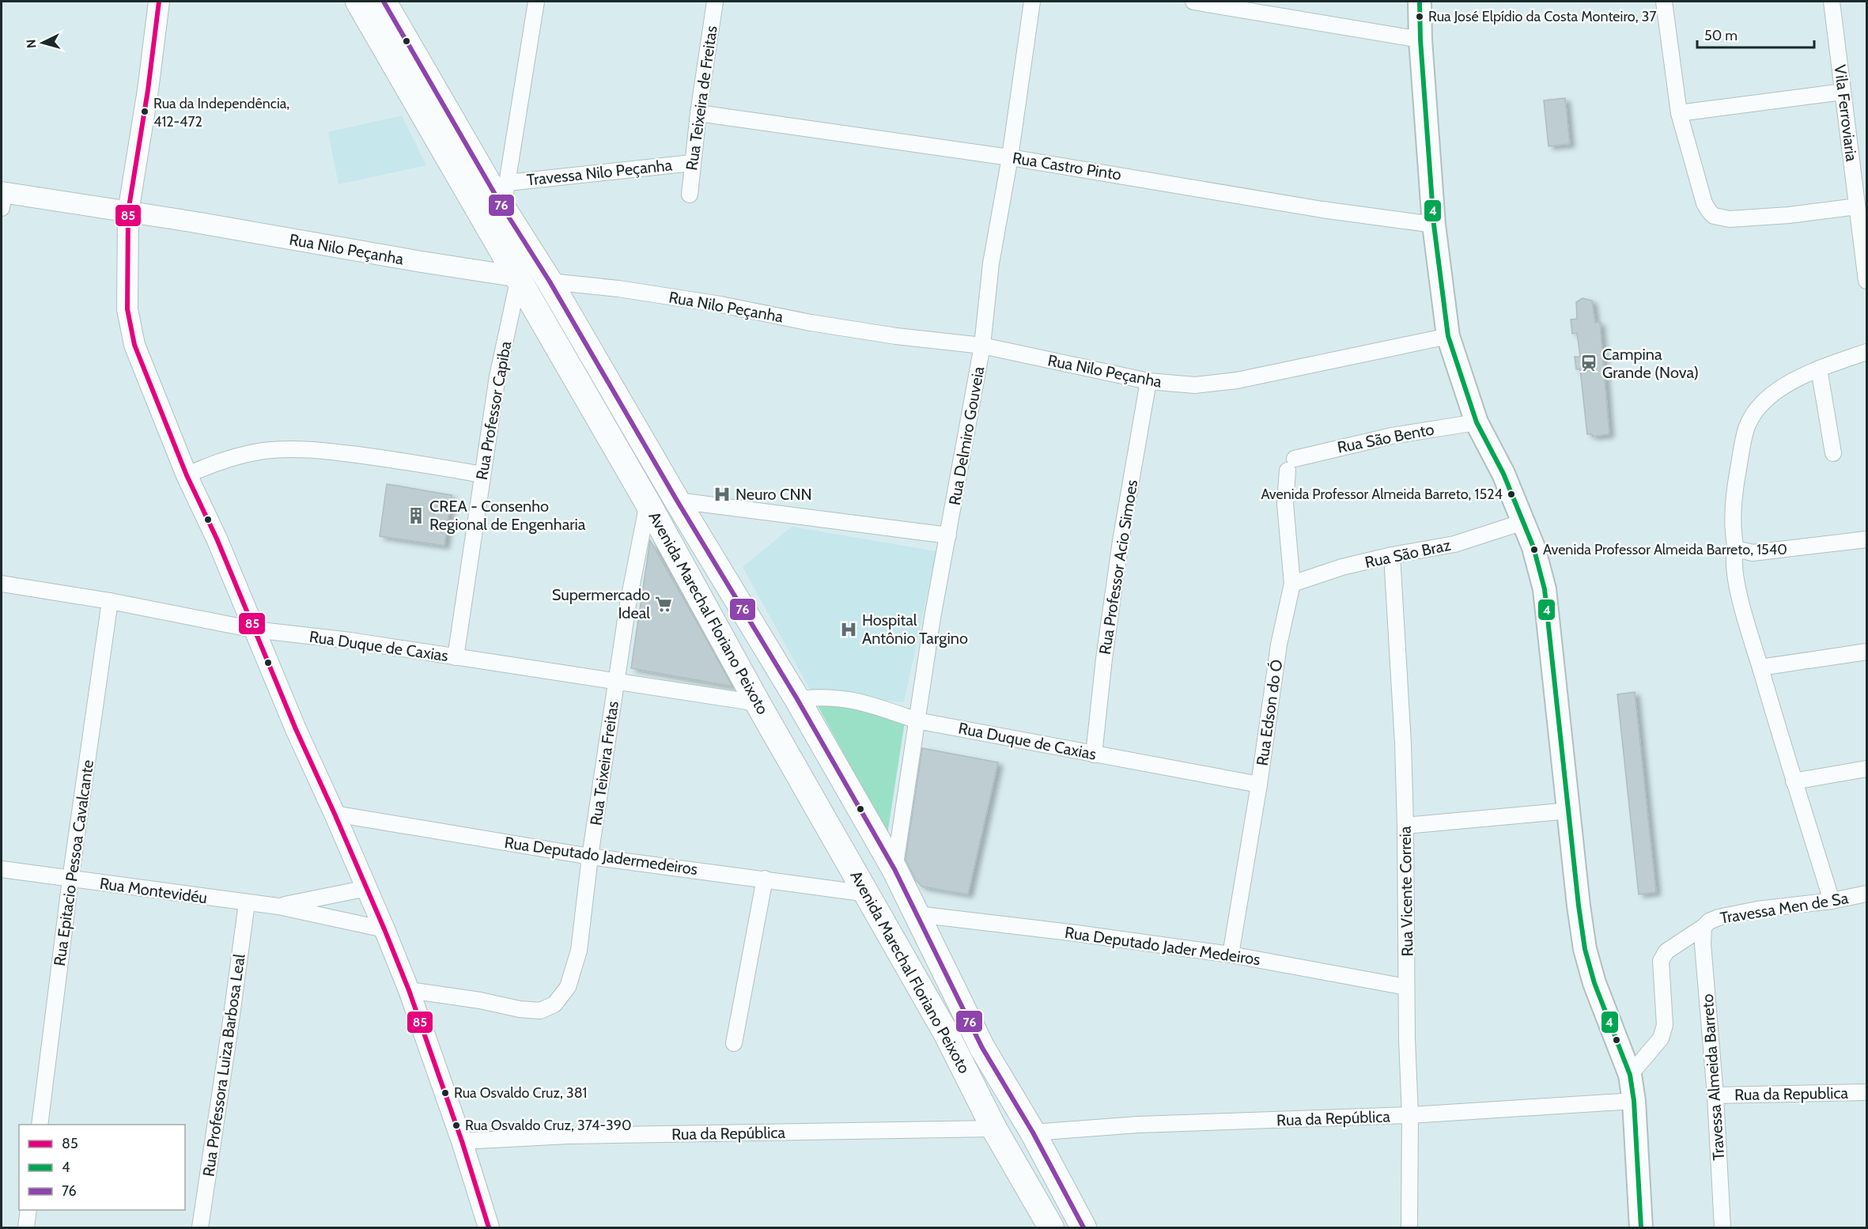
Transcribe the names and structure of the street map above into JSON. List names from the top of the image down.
{
  "streets": {
    "main road": ["Rua Nilo Peçanha", "Avenida Marechal Floriano Peixoto"],
    "street": [
      "Rua Teixeira de Freitas",
      "Vila Ferroviaria",
      "Rua Castro Pinto",
      "Travessa Nilo Peçanha",
      "Rua Professor Capiba",
      "Rua Delmiro Gouveia",
      "Rua São Bento",
      "Rua São Braz",
      "Rua Professor Acio Simoes",
      "Rua Duque de Caxias",
      "Rua Edson do Ó",
      "Rua Teixeira Freitas",
      "Rua Deputado Jadermedeiros",
      "Rua Epitacio Pessoa Cavalcante",
      "Rua Montevidéu",
      "Rua Vicente Correia",
      "Travessa Men de Sa",
      "Rua Deputado Jader Medeiros",
      "Rua Professora Luiza Barbosa Leal",
      "Travessa Almeida Barreto",
      "Rua da Republica",
      "Rua da República"
    ]
  },
  "crossings": [
    ["Rua Teixeira de Freitas", "Rua Castro Pinto"],
    ["Rua Teixeira de Freitas", "Travessa Nilo Peçanha"],
    ["Rua Castro Pinto", "Rua Delmiro Gouveia"],
    ["Rua Nilo Peçanha", "Rua Professor Capiba"],
    ["Rua Nilo Peçanha", "Rua Delmiro Gouveia"],
    ["Rua Nilo Peçanha", "Rua Professor Acio Simoes"],
    ["Rua Nilo Peçanha", "Avenida Marechal Floriano Peixoto"],
    ["Rua Professor Capiba", "Avenida Marechal Floriano Peixoto"],
    ["Rua Professor Capiba", "Rua Duque de Caxias"],
    ["Rua Delmiro Gouveia", "Avenida Marechal Floriano Peixoto"],
    ["Rua Delmiro Gouveia", "Rua Duque de Caxias"],
    ["Rua São Bento", "Rua Edson do Ó"],
    ["Rua São Braz", "Rua Edson do Ó"],
    ["Rua São Braz", "Rua Vicente Correia"],
    ["Rua Professor Acio Simoes", "Rua Duque de Caxias"],
    ["Avenida Marechal Floriano Peixoto", "Rua Duque de Caxias"],
    ["Avenida Marechal Floriano Peixoto", "Rua Teixeira Freitas"],
    ["Avenida Marechal Floriano Peixoto", "Rua Deputado Jadermedeiros"],
    ["Avenida Marechal Floriano Peixoto", "Rua Deputado Jader Medeiros"],
    ["Avenida Marechal Floriano Peixoto", "Rua da República"],
    ["Rua Duque de Caxias", "Rua Edson do Ó"],
    ["Rua Duque de Caxias", "Rua Teixeira Freitas"],
    ["Rua Duque de Caxias", "Rua Epitacio Pessoa Cavalcante"],
    ["Rua Edson do Ó", "Rua Deputado Jader Medeiros"],
    ["Rua Teixeira Freitas", "Rua Deputado Jadermedeiros"],
    ["Rua Epitacio Pessoa Cavalcante", "Rua Montevidéu"],
    ["Rua Montevidéu", "Rua Professora Luiza Barbosa Leal"],
    ["Rua Vicente Correia", "Rua Deputado Jader Medeiros"],
    ["Rua Vicente Correia", "Rua da República"],
    ["Travessa Men de Sa", "Travessa Almeida Barreto"],
    ["Travessa Almeida Barreto", "Rua da Republica"]
  ],
  "places": {
    "other": [
      "Rua José Elpídio da Costa Monteiro, 37",
      "Rua da Independência, 412-472",
      "Avenida Professor Almeida Barreto, 1524",
      "Avenida Professor Almeida Barreto, 1540",
      "Rua Osvaldo Cruz, 381",
      "Rua Osvaldo Cruz, 374-390"
    ],
    "station": ["Campina Grande (Nova)"],
    "hospital": ["Neuro CNN", "Hospital Antônio Targino"],
    "building": ["CREA - Consenho Regional de Engenharia"],
    "supermarket": ["Supermercado Ideal"]
  },
  "lines": ["transit line 85", "transit line 4", "transit line 76"],
  "legend": ["85", "4", "76"],
  "scale_bar": "50 m",
  "north": "left"
}
